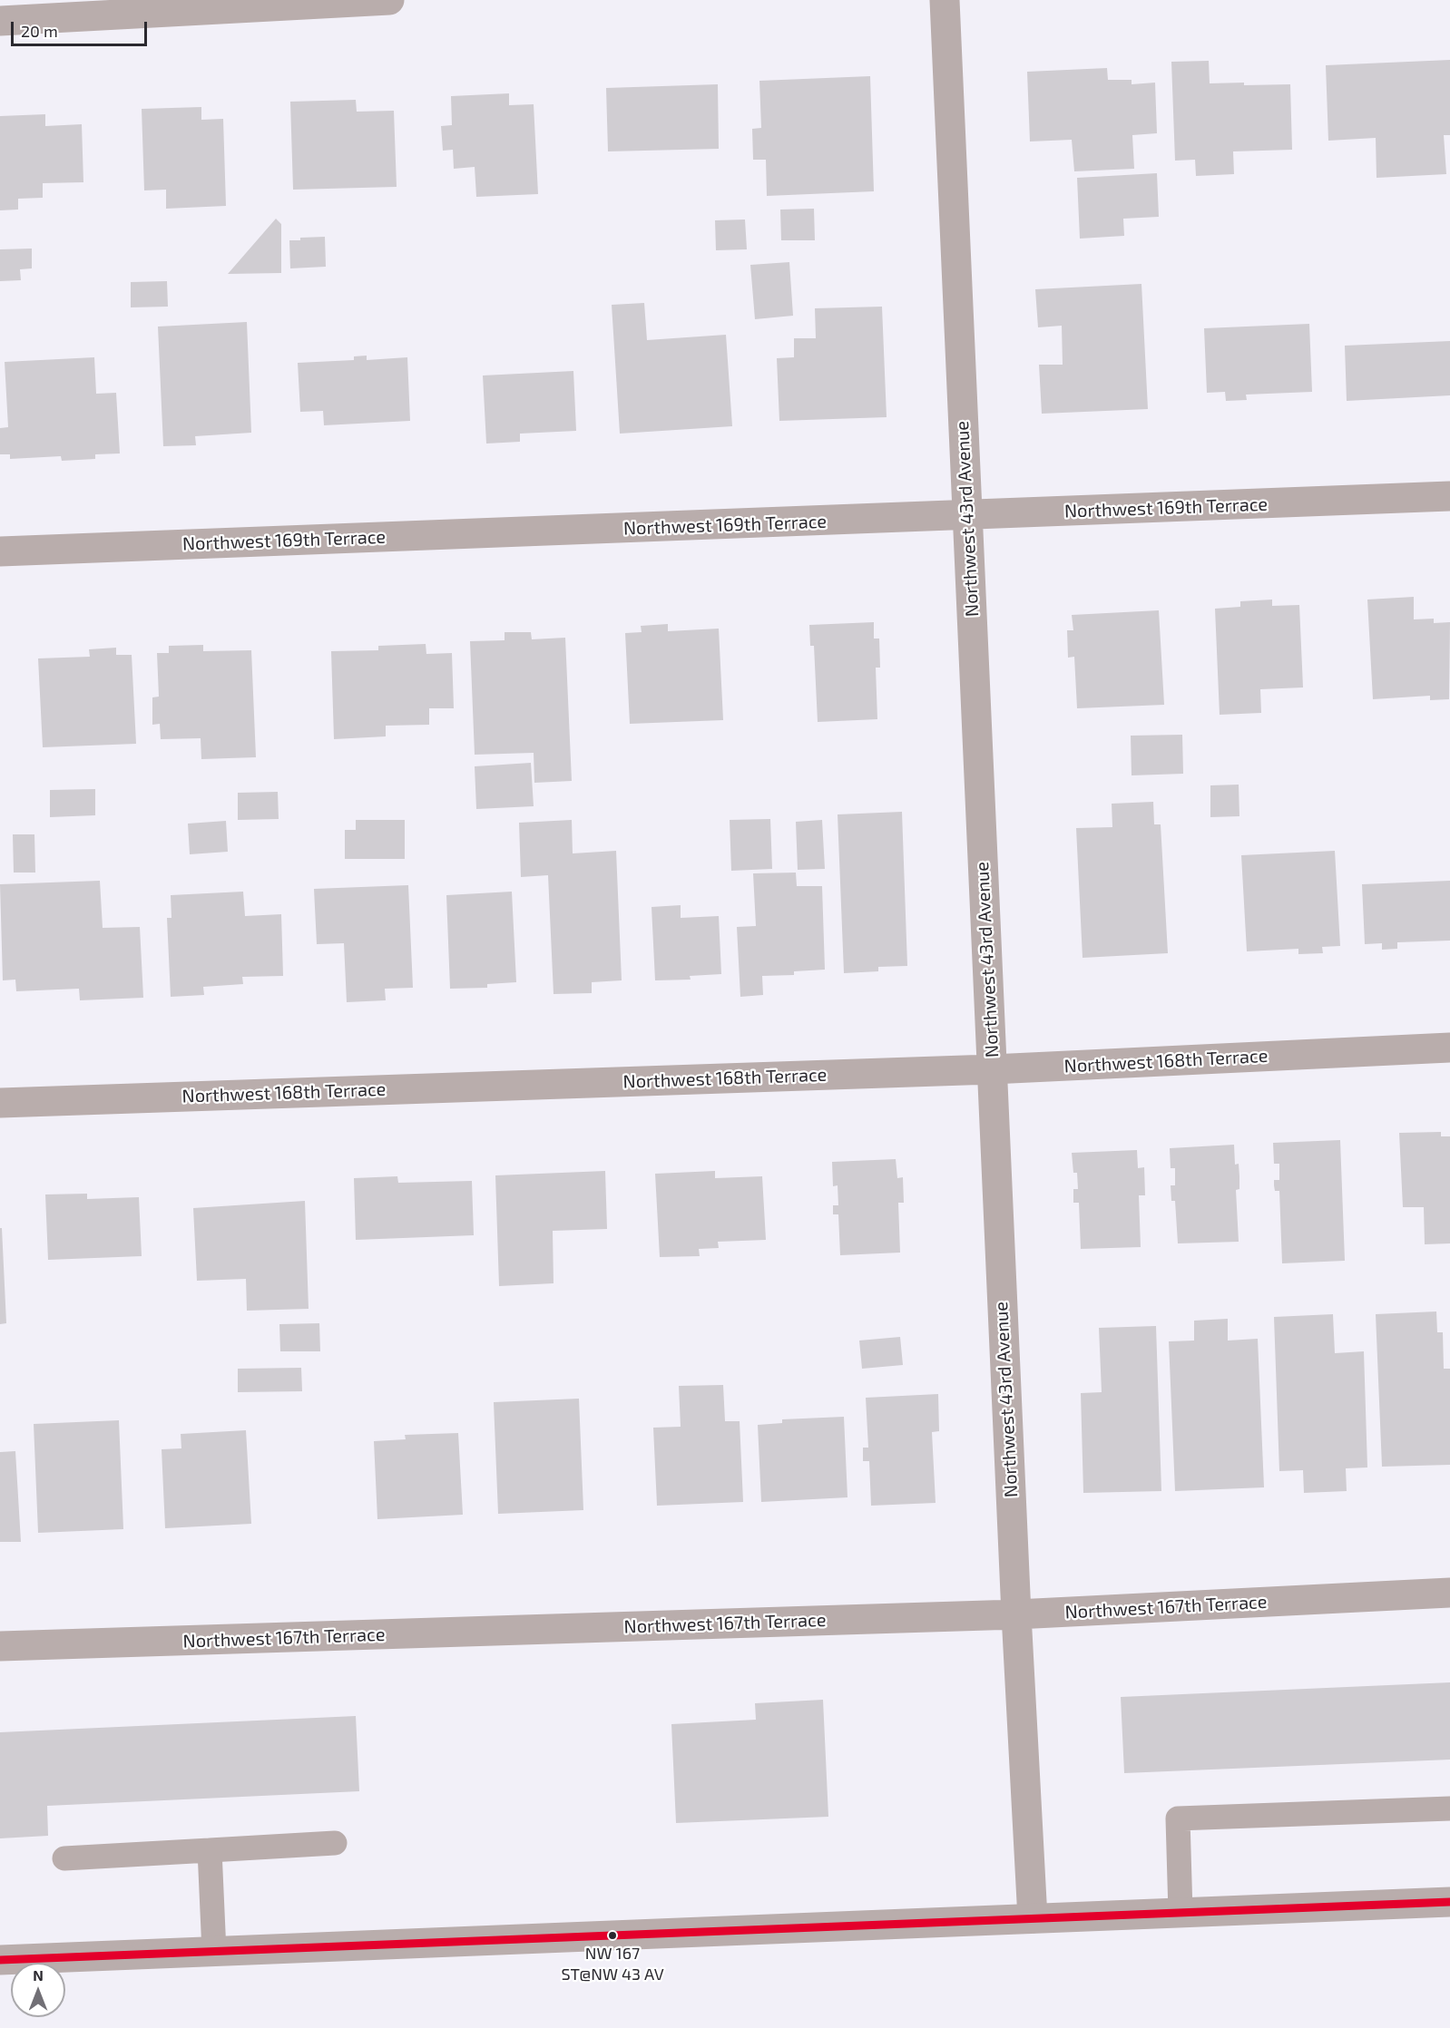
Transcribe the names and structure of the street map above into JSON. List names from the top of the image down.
{
  "streets": {
    "street": [
      "Northwest 169th Terrace",
      "Northwest 43rd Avenue",
      "Northwest 168th Terrace",
      "Northwest 167th Terrace"
    ]
  },
  "crossings": [
    ["Northwest 169th Terrace", "Northwest 43rd Avenue"],
    ["Northwest 43rd Avenue", "Northwest 168th Terrace"],
    ["Northwest 43rd Avenue", "Northwest 167th Terrace"]
  ],
  "places": ["NW 167 ST@NW 43 AV"],
  "scale_bar": "20 m",
  "north": "top"
}
